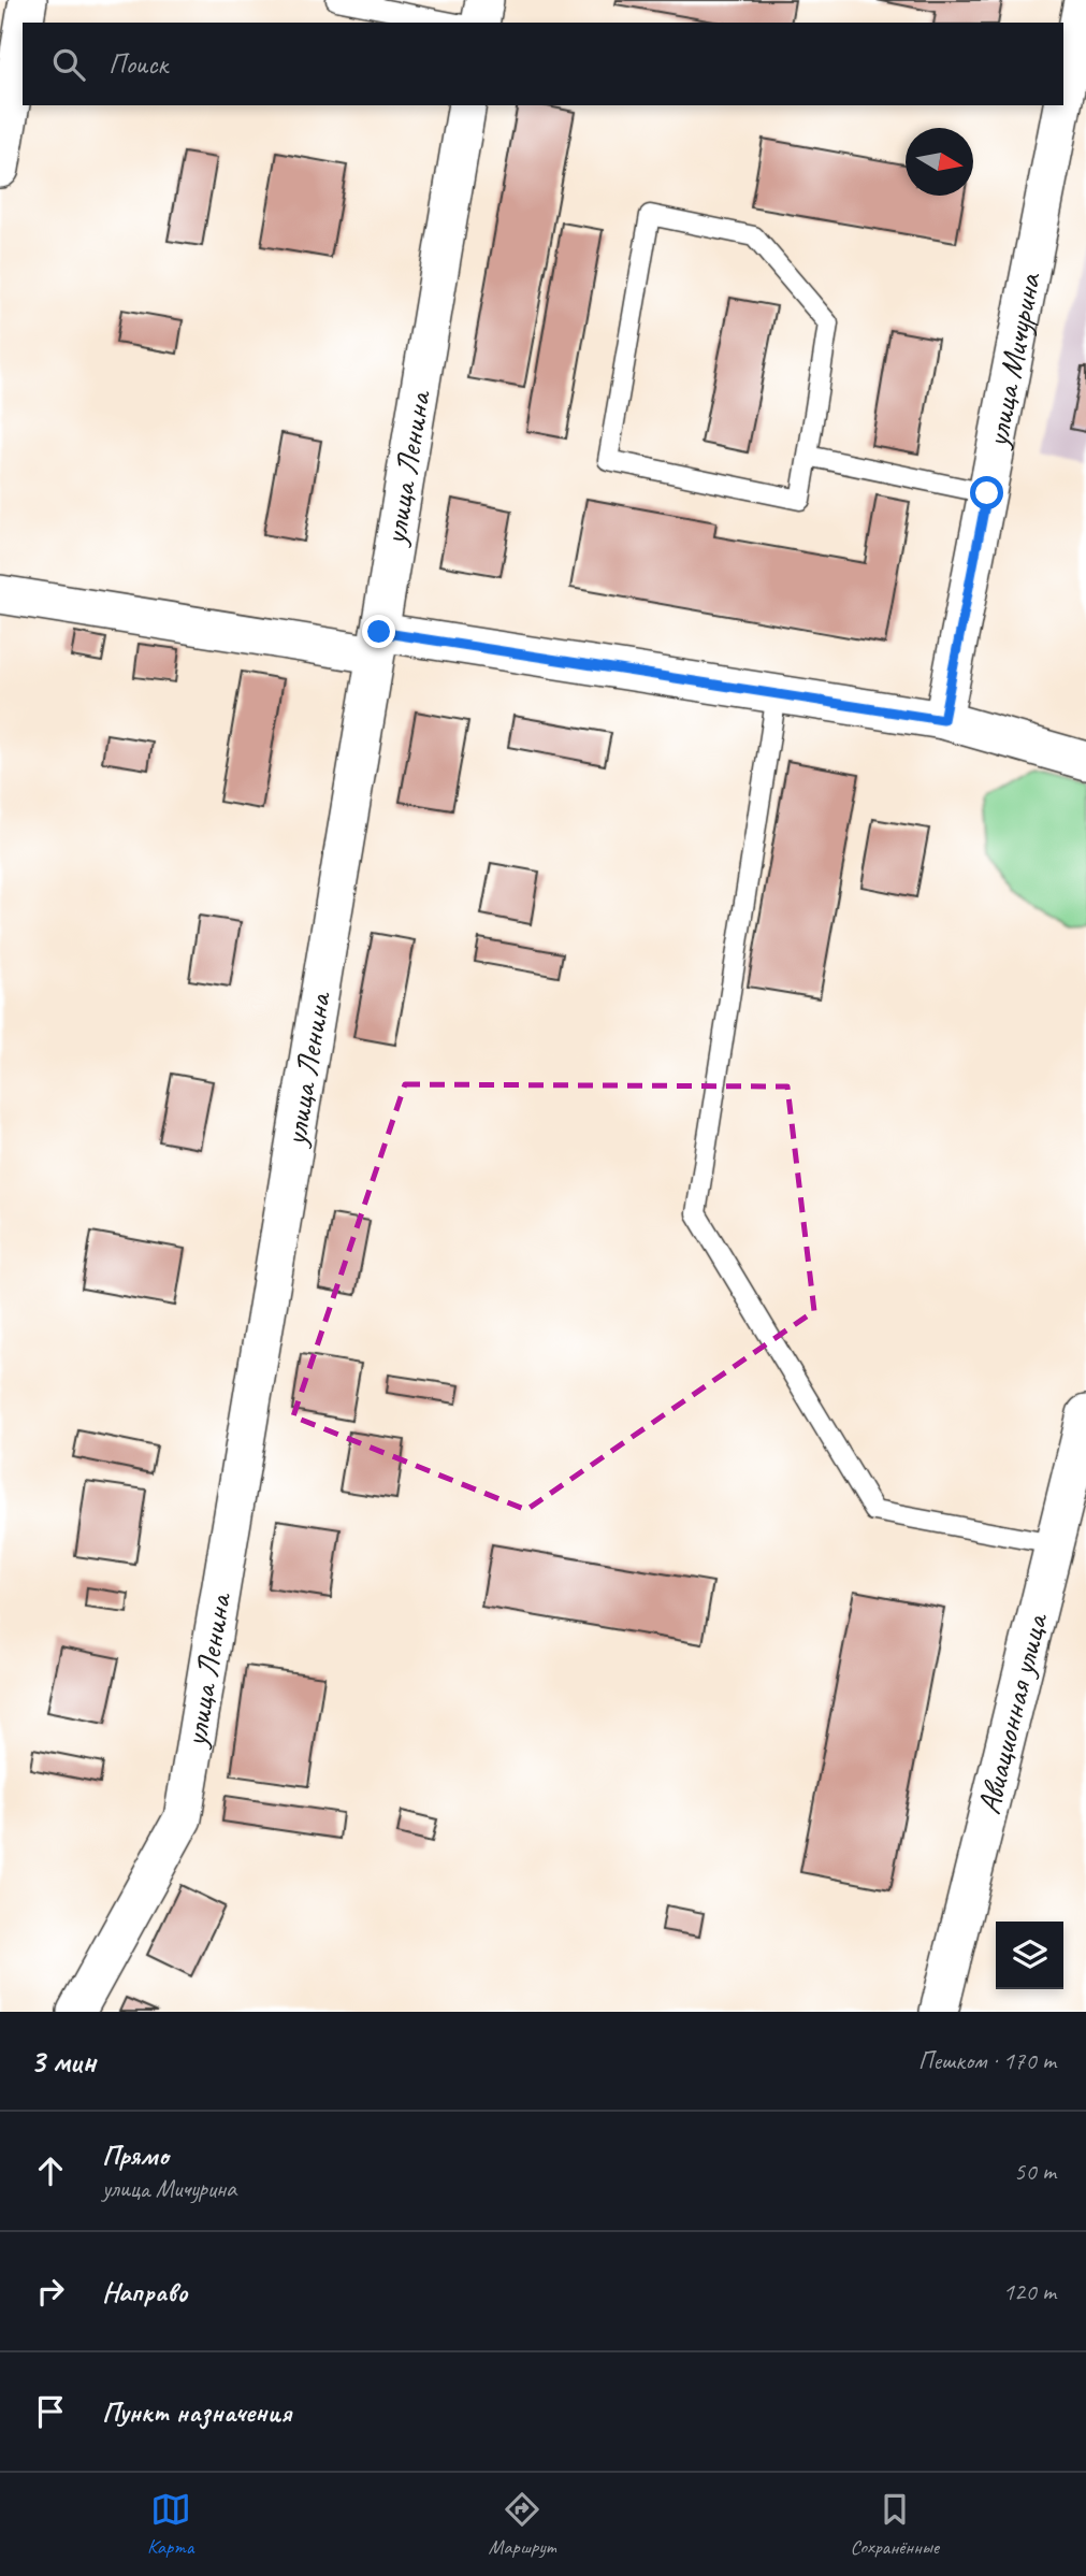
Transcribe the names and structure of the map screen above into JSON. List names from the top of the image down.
{
  "streets": {
    "street": ["улица Мичурина", "улица Ленина", "Авиационная улица"]
  },
  "north": "right",
  "page": {
    "search": "Поиск",
    "heading": ["3 мин", "Пешком · 170 m"],
    "list": [
      ["Прямо", "улица Мичурина", "50 m"],
      ["Направо", "120 m"],
      "Пункт назначения"
    ],
    "nav": ["Карта", "Маршрут", "Сохранённые"]
  }
}
